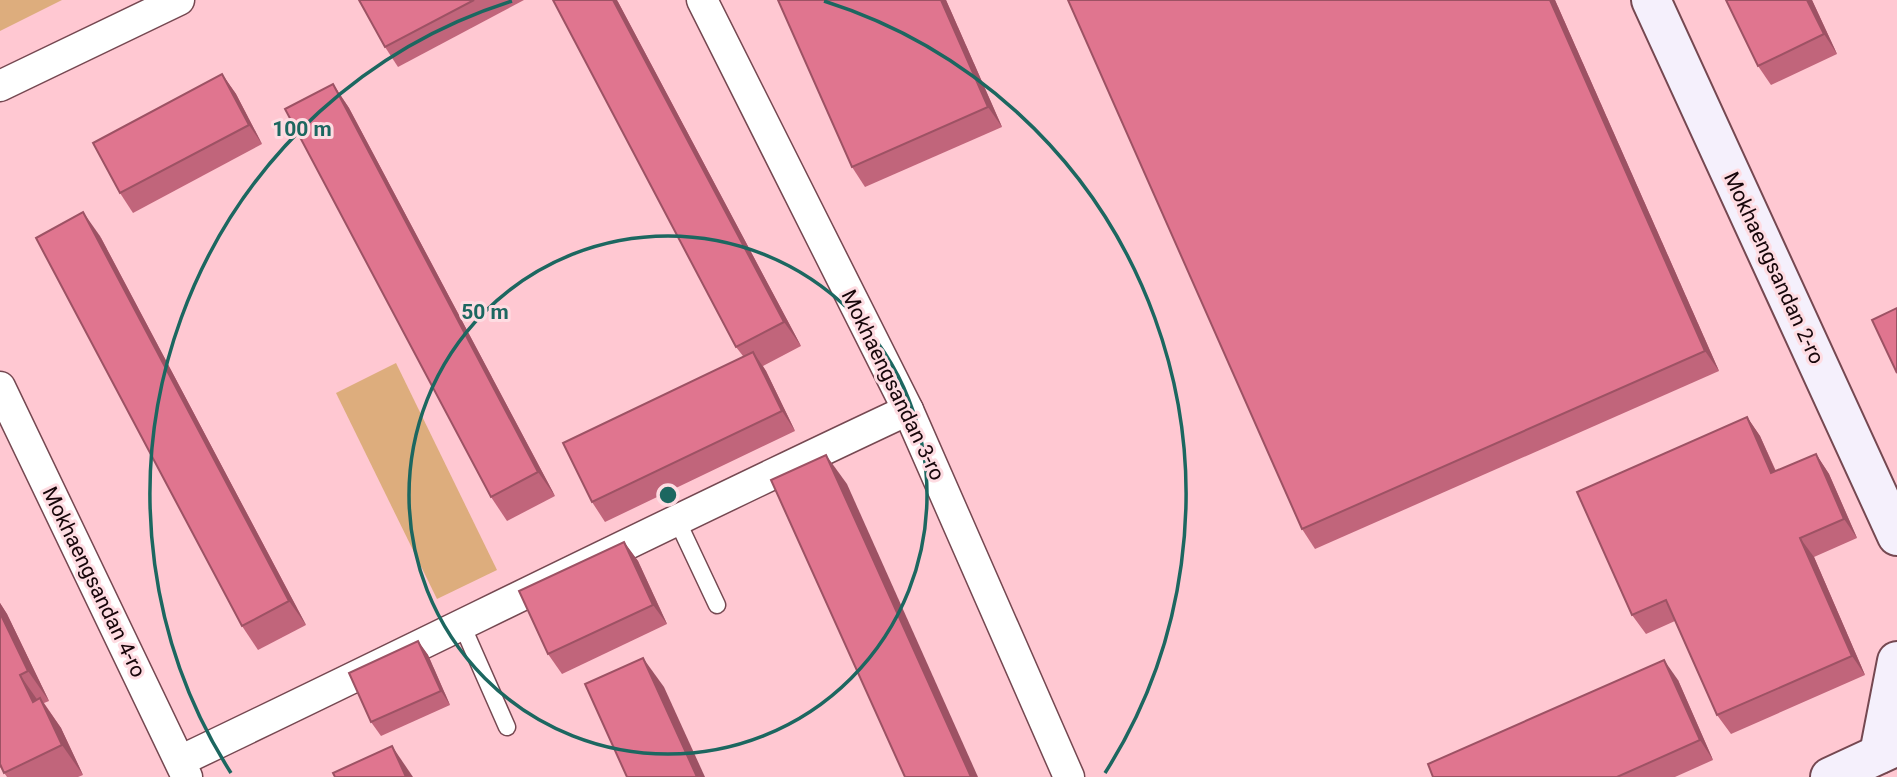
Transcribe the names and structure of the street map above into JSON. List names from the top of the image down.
{
  "streets": {
    "street": ["Mokhaengsandan 2-ro", "Mokhaengsandan 3-ro", "Mokhaengsandan 4-ro"]
  },
  "rings": ["100 m", "50 m"]
}
